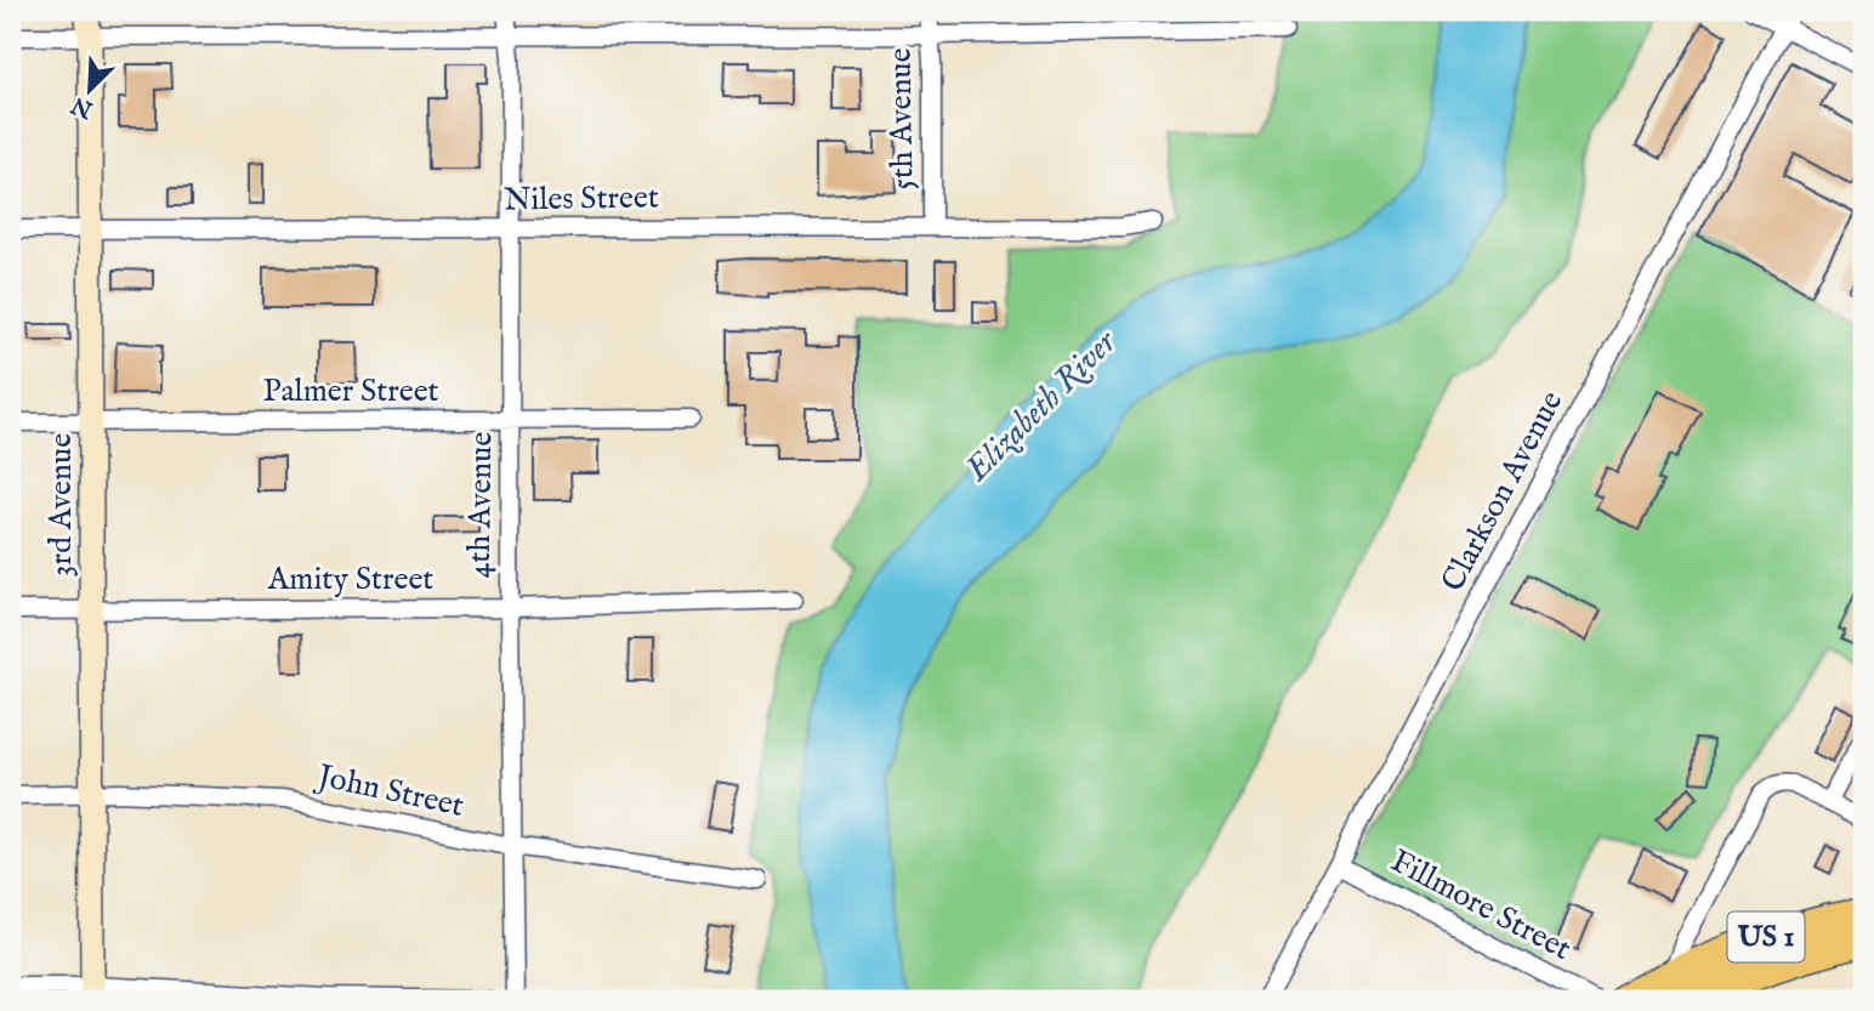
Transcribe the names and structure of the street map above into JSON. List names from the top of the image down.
{
  "streets": {
    "highway": ["US 1"],
    "street": [
      "5th Avenue",
      "Niles Street",
      "Palmer Street",
      "Clarkson Avenue",
      "3rd Avenue",
      "4th Avenue",
      "Amity Street",
      "John Street",
      "Fillmore Street"
    ]
  },
  "crossings": [
    ["5th Avenue", "Niles Street"],
    ["Niles Street", "3rd Avenue"],
    ["Niles Street", "4th Avenue"],
    ["Palmer Street", "3rd Avenue"],
    ["Palmer Street", "4th Avenue"],
    ["Clarkson Avenue", "Fillmore Street"],
    ["3rd Avenue", "Amity Street"],
    ["3rd Avenue", "John Street"],
    ["4th Avenue", "Amity Street"],
    ["4th Avenue", "John Street"]
  ],
  "water": ["Elizabeth River"],
  "north": "bottom left"
}
